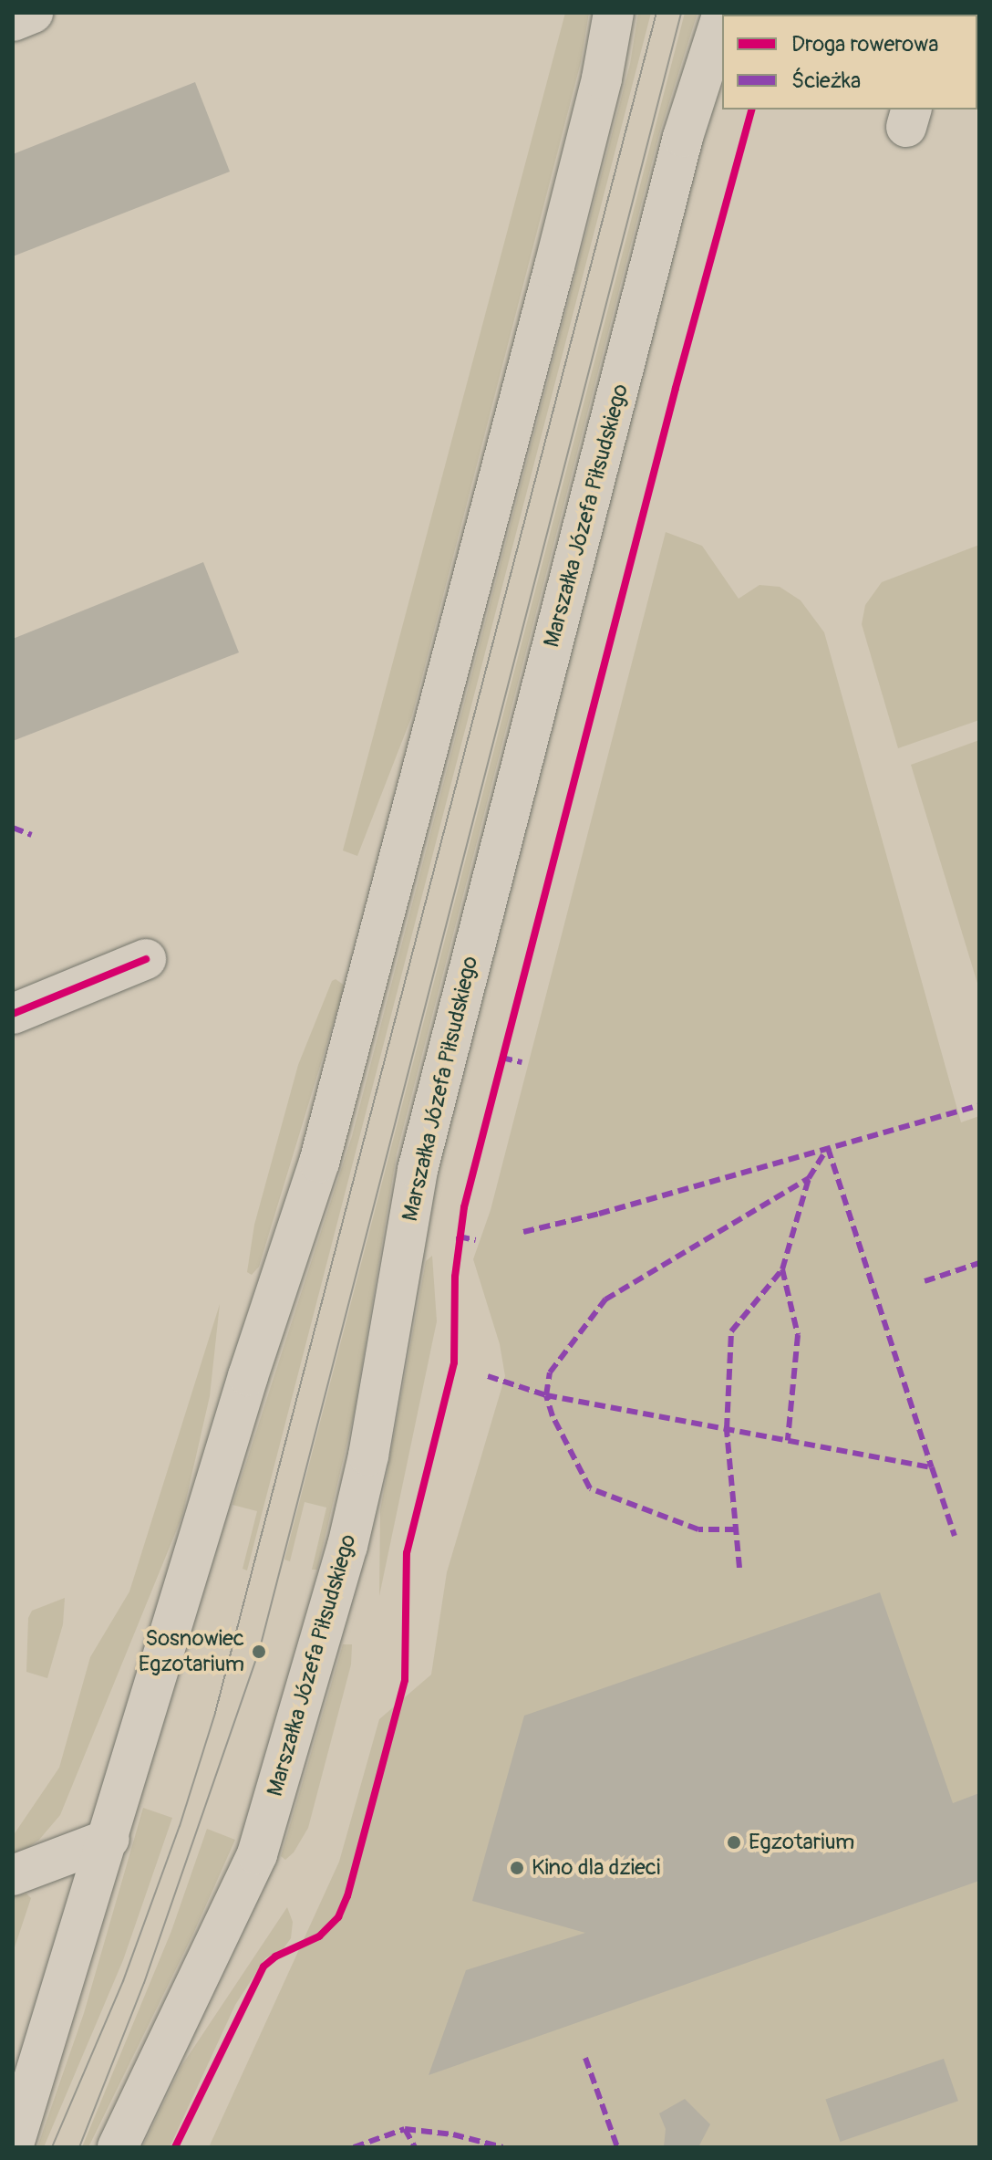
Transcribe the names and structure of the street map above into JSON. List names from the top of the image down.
{
  "streets": {
    "main road": ["Marszałka Józefa Piłsudskiego"]
  },
  "places": ["Sosnowiec Egzotarium", "Egzotarium", "Kino dla dzieci"],
  "legend": ["Droga rowerowa", "Ścieżka"]
}
